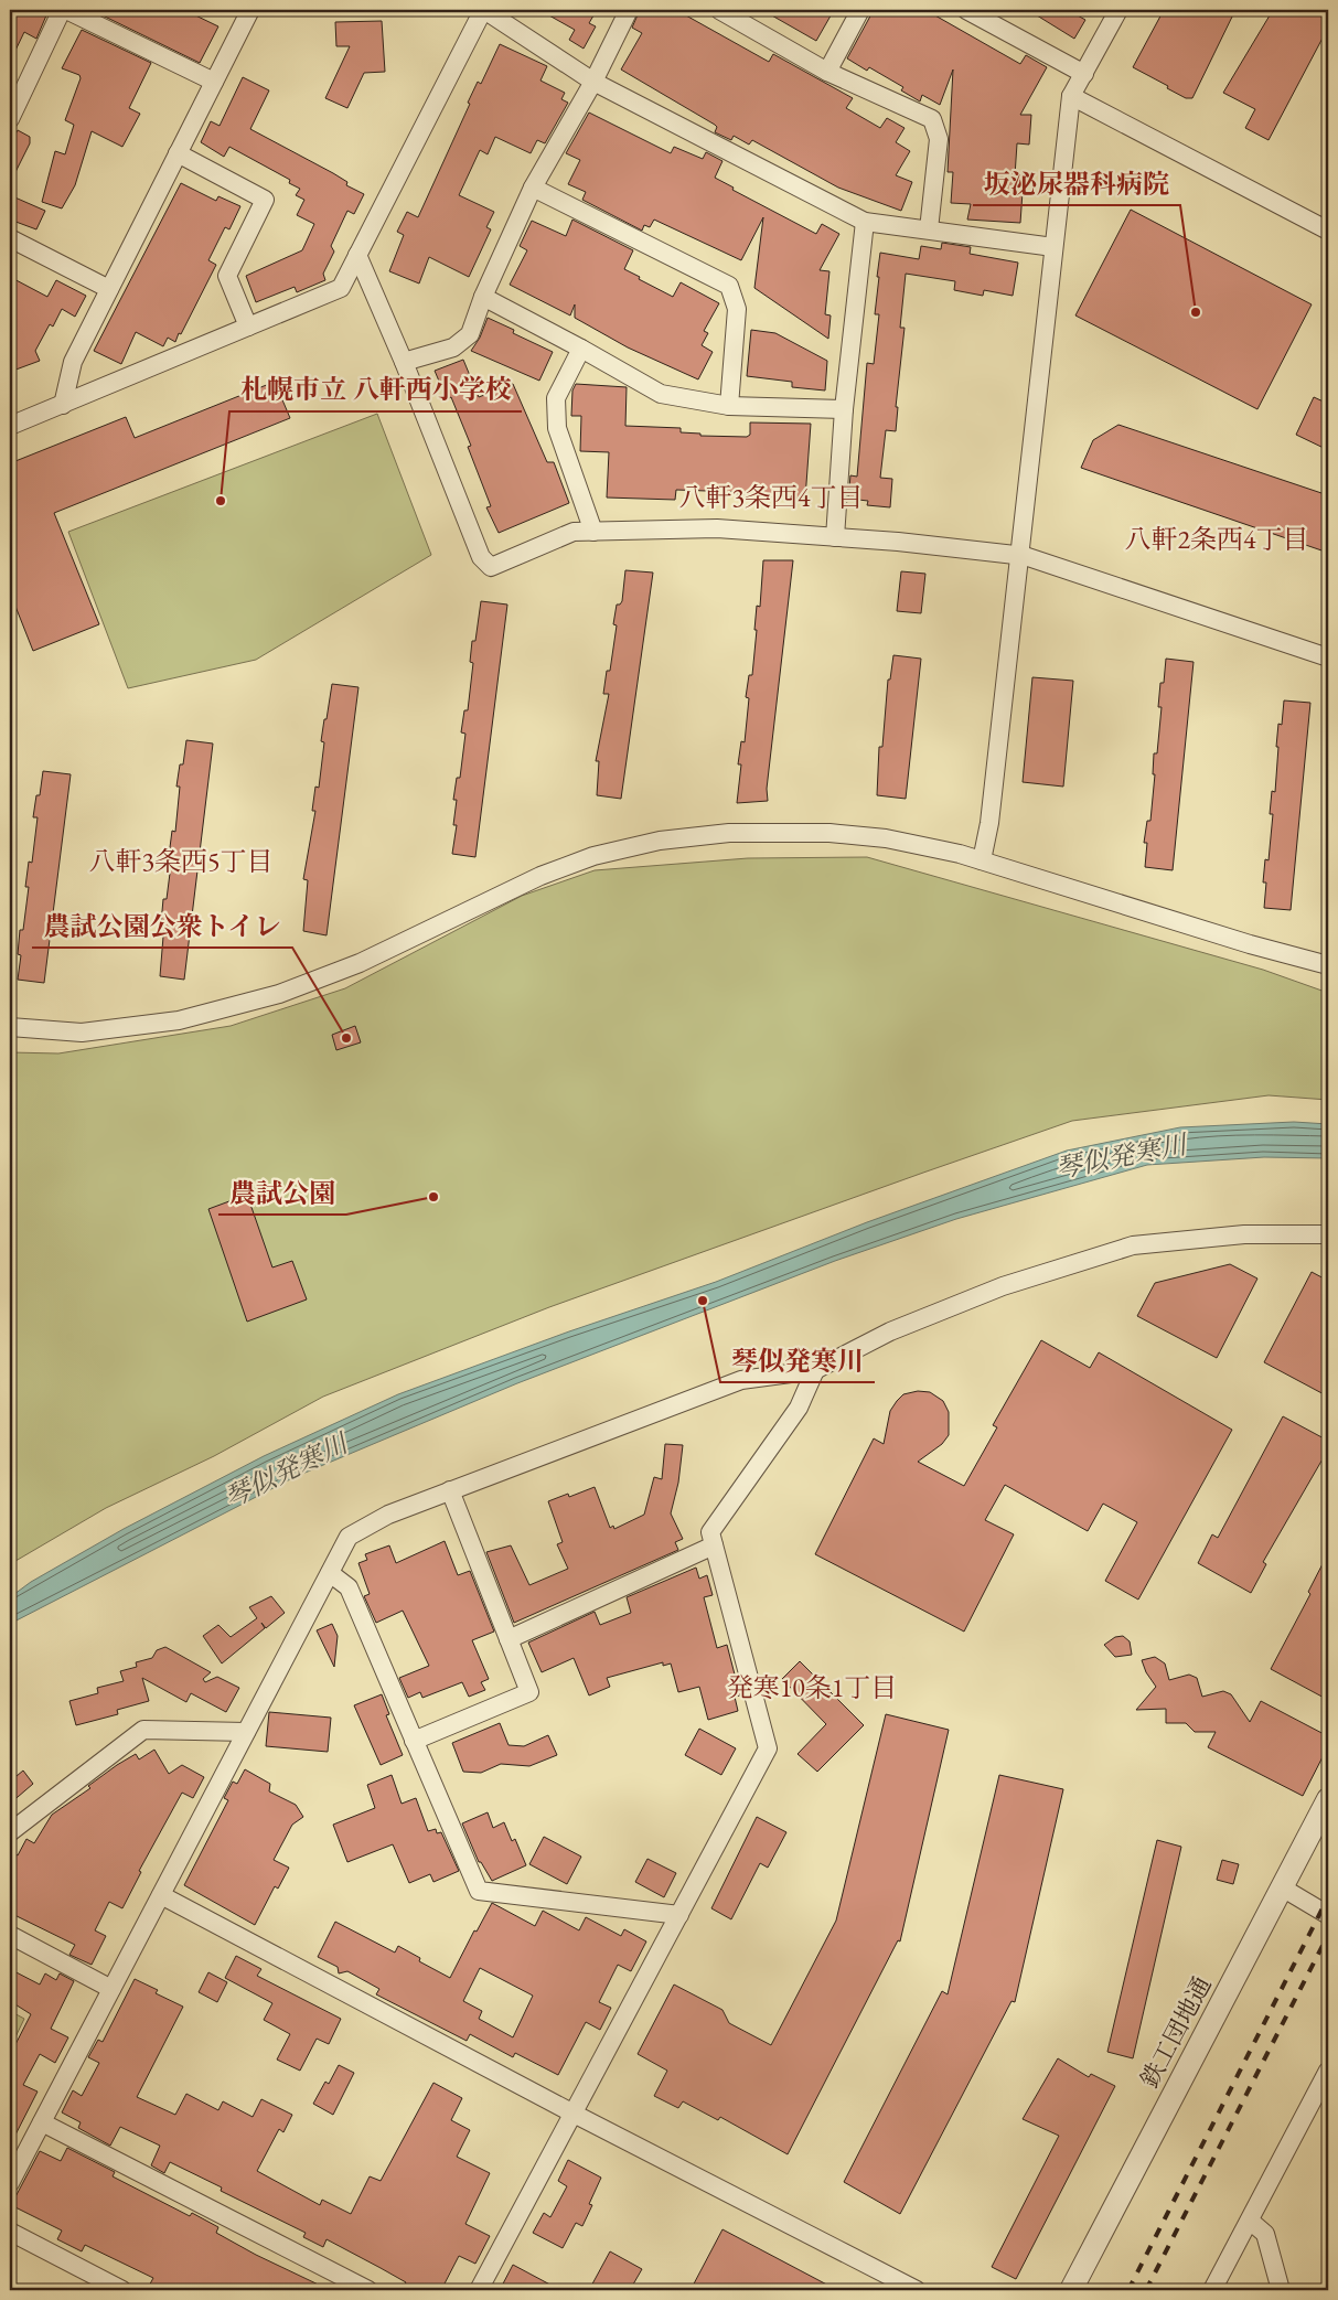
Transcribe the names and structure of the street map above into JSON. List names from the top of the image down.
{
  "streets": {
    "street": ["鉄工団地通"]
  },
  "districts": [
    "八軒3条西4丁目",
    "八軒2条西4丁目",
    "八軒3条西5丁目",
    "発寒10条1丁目"
  ],
  "water": ["琴似発寒川"],
  "places": [
    "坂泌尿器科病院",
    "札幌市立 八軒西小学校",
    "農試公園公衆トイレ",
    "農試公園",
    "琴似発寒川"
  ]
}
